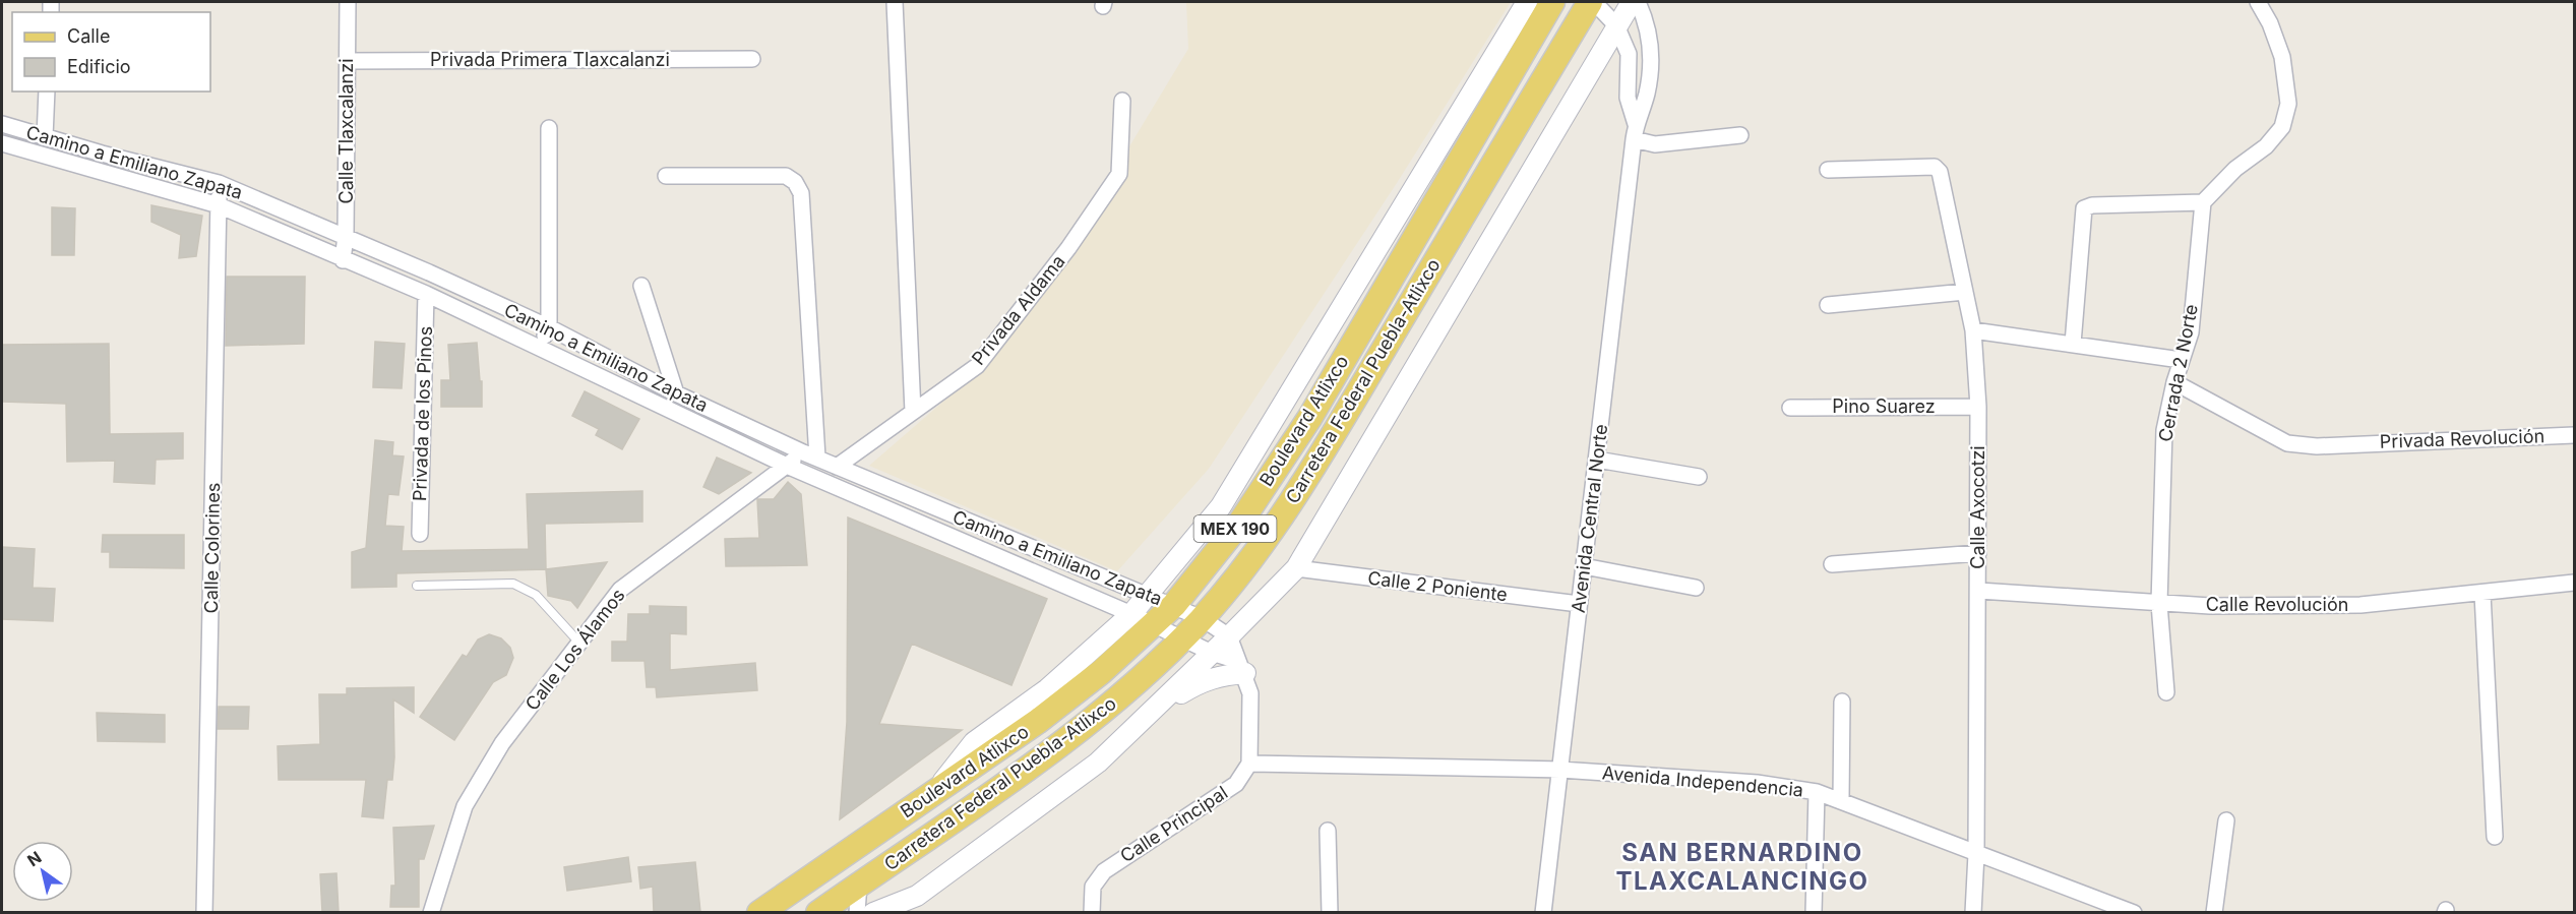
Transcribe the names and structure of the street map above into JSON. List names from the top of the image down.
{
  "streets": {
    "main road": ["Carretera Federal Puebla-Atlixco", "Boulevard Atlixco", "MEX 190"],
    "street": [
      "Privada Primera Tlaxcalanzi",
      "Calle Tlaxcalanzi",
      "Camino a Emiliano Zapata",
      "Privada Aldama",
      "Cerrada 2 Norte",
      "Pino Suarez",
      "Privada de los Pinos",
      "Privada Revolución",
      "Calle Axocotzi",
      "Avenida Central Norte",
      "Calle Colorines",
      "Calle 2 Poniente",
      "Calle Revolución",
      "Calle Los Álamos",
      "Avenida Independencia",
      "Calle Principal"
    ]
  },
  "crossings": [
    ["Privada Primera Tlaxcalanzi", "Calle Tlaxcalanzi"],
    ["Calle Tlaxcalanzi", "Camino a Emiliano Zapata"],
    ["Camino a Emiliano Zapata", "Privada Aldama"],
    ["Camino a Emiliano Zapata", "Carretera Federal Puebla-Atlixco"],
    ["Camino a Emiliano Zapata", "Privada de los Pinos"],
    ["Camino a Emiliano Zapata", "Boulevard Atlixco"],
    ["Camino a Emiliano Zapata", "Calle Colorines"],
    ["Camino a Emiliano Zapata", "Calle Los Álamos"],
    ["Cerrada 2 Norte", "Privada Revolución"],
    ["Cerrada 2 Norte", "Calle Revolución"],
    ["Pino Suarez", "Calle Axocotzi"],
    ["Calle Axocotzi", "Calle Revolución"],
    ["Calle Axocotzi", "Avenida Independencia"],
    ["Avenida Central Norte", "Calle 2 Poniente"],
    ["Avenida Central Norte", "Avenida Independencia"],
    ["Avenida Independencia", "Calle Principal"]
  ],
  "districts": ["SAN BERNARDINO TLAXCALANCINGO"],
  "legend": ["Calle", "Edificio"],
  "north": "top left"
}
